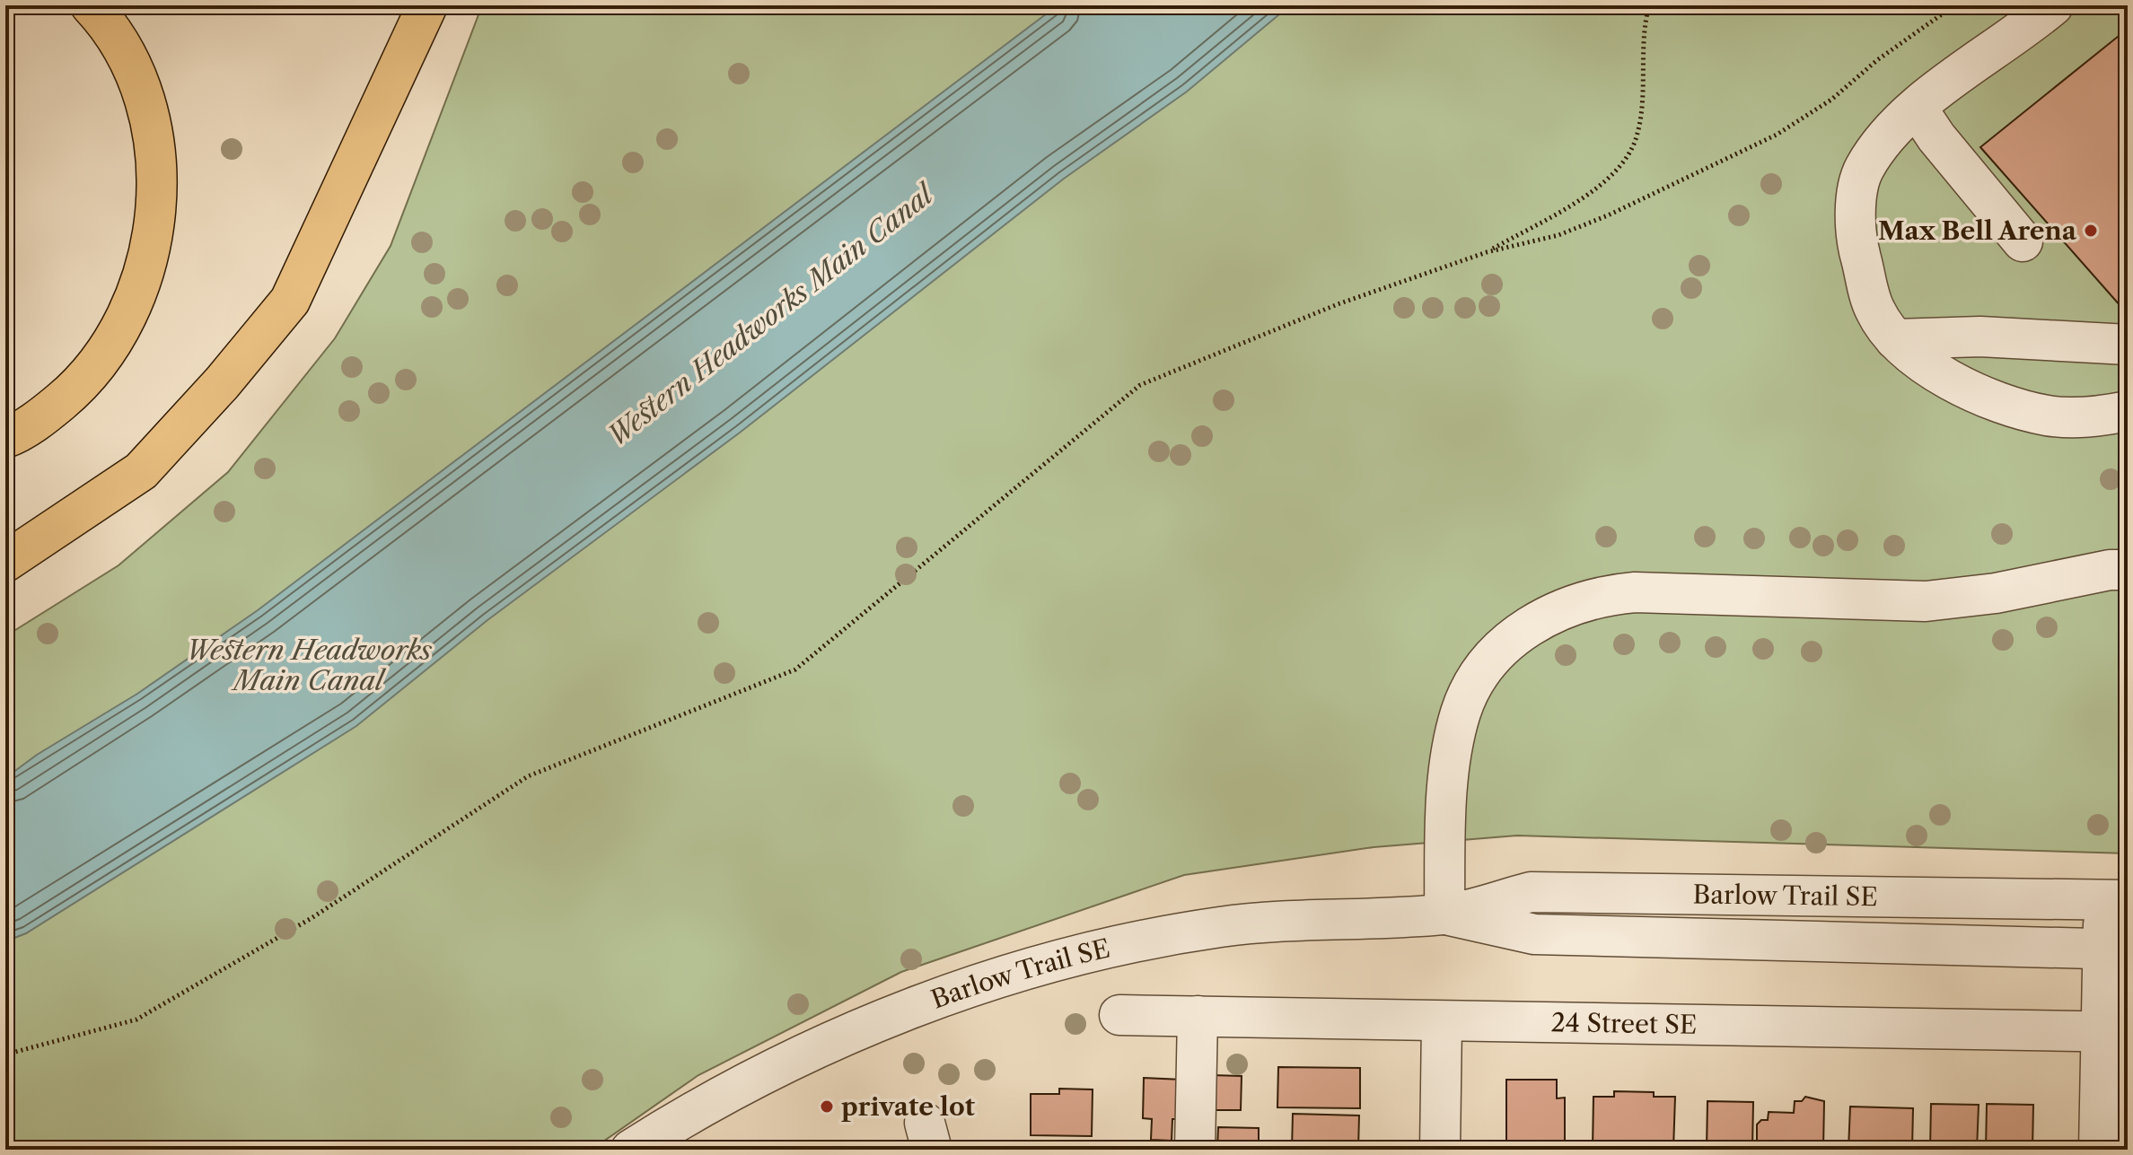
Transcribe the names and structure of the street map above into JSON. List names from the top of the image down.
{
  "streets": {
    "street": ["Barlow Trail SE", "24 Street SE"]
  },
  "water": ["Western Headworks Main Canal"],
  "places": ["Max Bell Arena", "private lot"]
}
